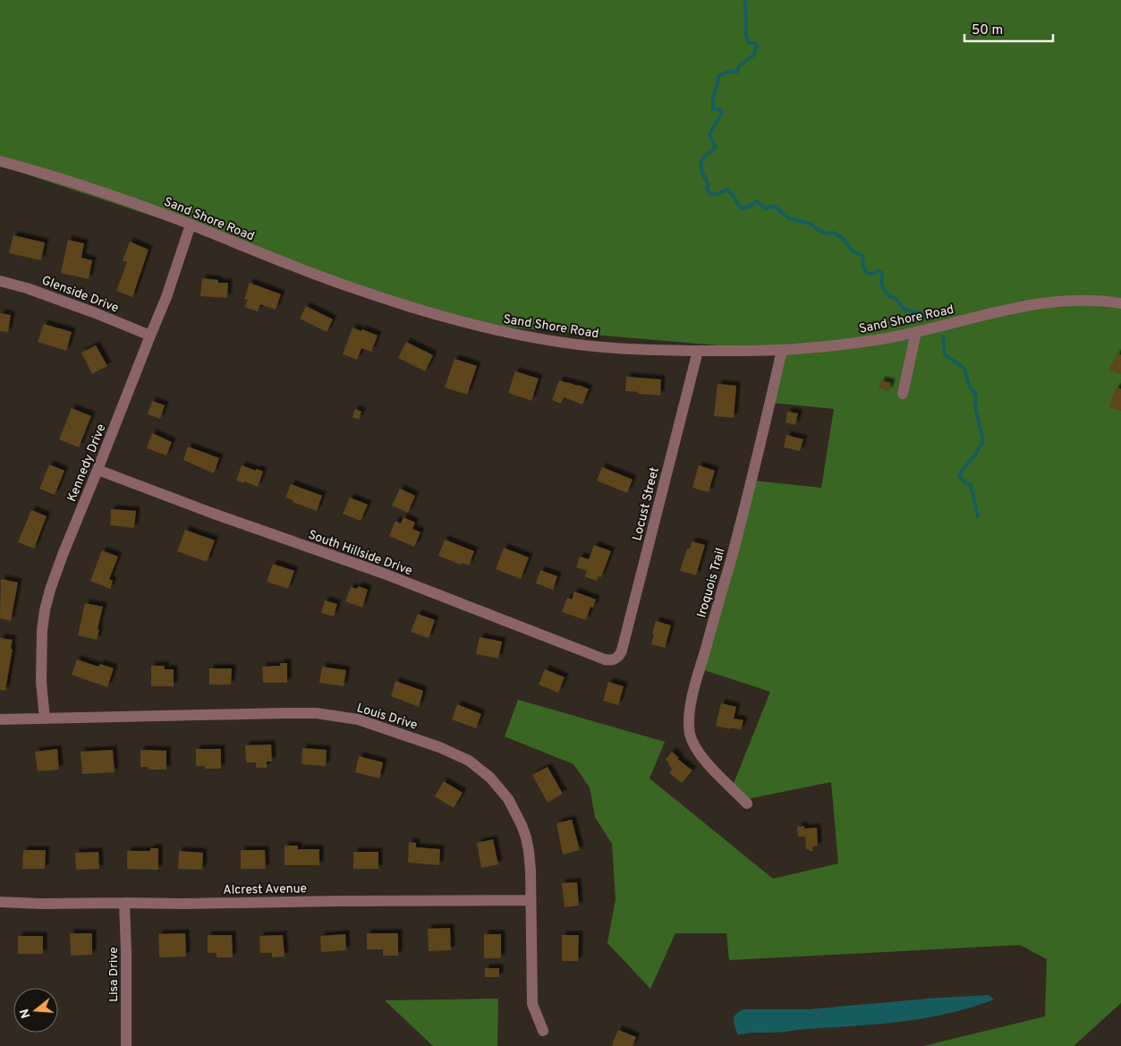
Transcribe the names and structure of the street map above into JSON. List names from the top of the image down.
{
  "streets": {
    "street": [
      "Sand Shore Road",
      "Glenside Drive",
      "Kennedy Drive",
      "Locust Street",
      "South Hillside Drive",
      "Iroquois Trail",
      "Louis Drive",
      "Alcrest Avenue",
      "Lisa Drive"
    ]
  },
  "crossings": [
    ["Sand Shore Road", "Kennedy Drive"],
    ["Sand Shore Road", "Locust Street"],
    ["Sand Shore Road", "Iroquois Trail"],
    ["Glenside Drive", "Kennedy Drive"],
    ["Kennedy Drive", "South Hillside Drive"],
    ["Kennedy Drive", "Louis Drive"],
    ["Locust Street", "South Hillside Drive"],
    ["Louis Drive", "Alcrest Avenue"],
    ["Alcrest Avenue", "Lisa Drive"]
  ],
  "scale_bar": "50 m",
  "north": "left"
}
